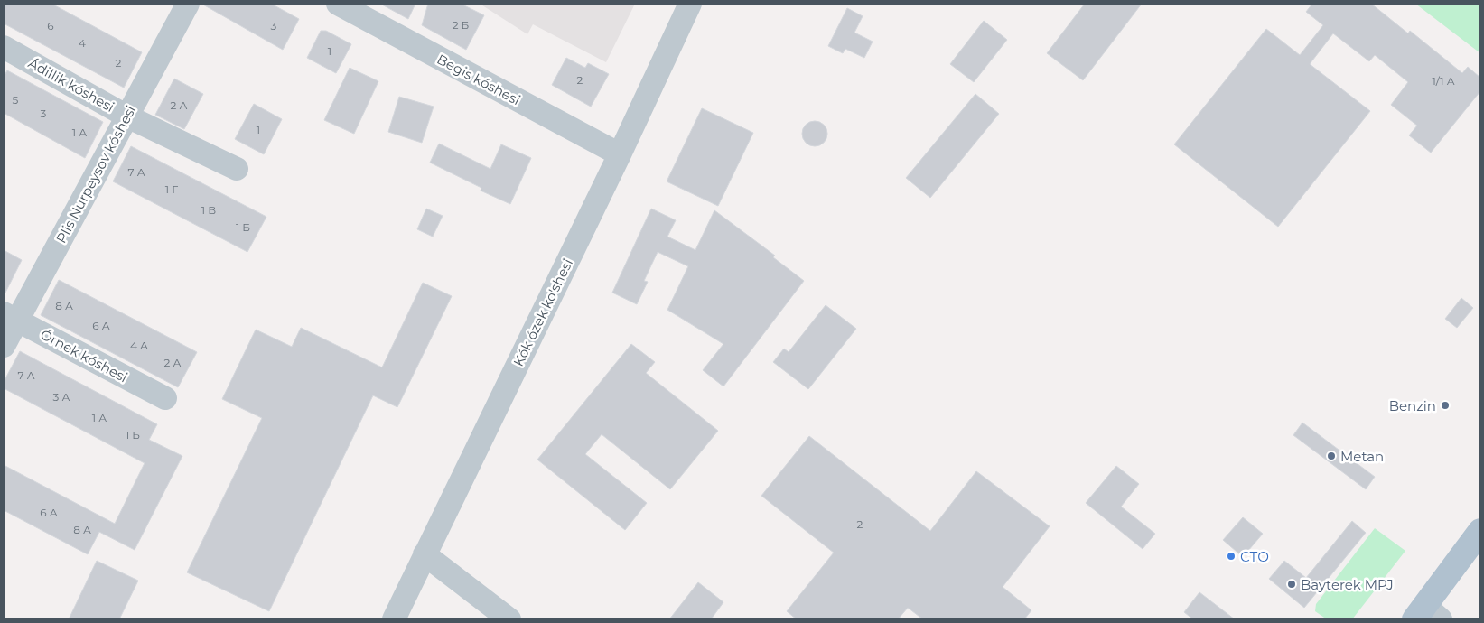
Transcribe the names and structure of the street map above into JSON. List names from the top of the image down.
{
  "streets": {
    "street": [
      "Begis kóshesi",
      "Ádillik kóshesi",
      "Plis Nurpeysov kóshesi",
      "Kók ózek ko'shesi",
      "Órnek kóshesi"
    ]
  },
  "crossings": [
    ["Begis kóshesi", "Kók ózek ko'shesi"],
    ["Ádillik kóshesi", "Plis Nurpeysov kóshesi"],
    ["Plis Nurpeysov kóshesi", "Órnek kóshesi"]
  ],
  "places": [
    "Benzin",
    "Metan",
    "СТО",
    "Bayterek MPJ"
  ],
  "house_numbers": [
    "2 Б",
    "6",
    "3",
    "4",
    "1",
    "2",
    "2",
    "1/1 А",
    "5",
    "2 А",
    "3",
    "1",
    "1 А",
    "7 А",
    "1 Г",
    "1 В",
    "1 Б",
    "8 А",
    "6 А",
    "4 А",
    "2 А",
    "7 А",
    "3 А",
    "1 А",
    "1 Б",
    "6 А",
    "2",
    "8 А"
  ]
}
